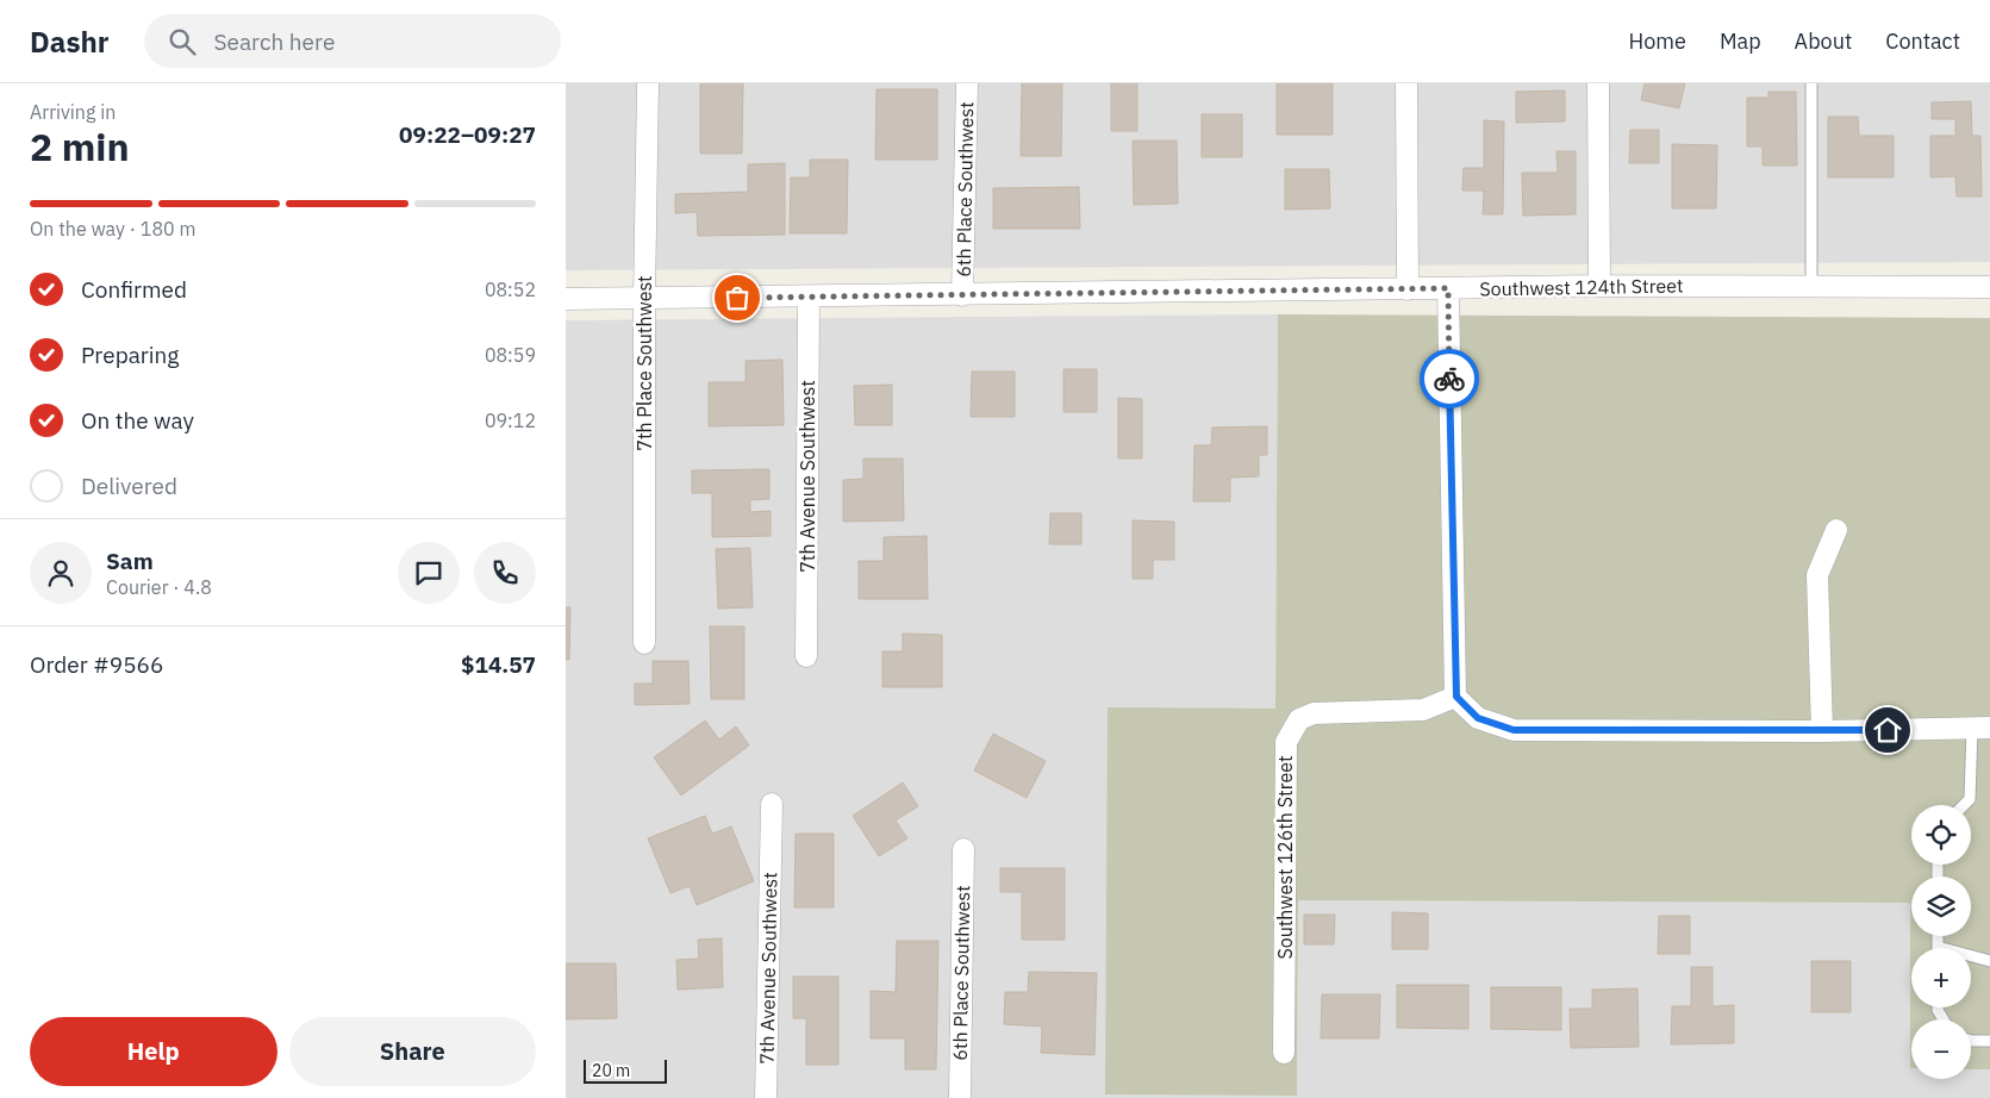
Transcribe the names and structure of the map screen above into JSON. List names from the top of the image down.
{
  "streets": {
    "street": [
      "6th Place Southwest",
      "Southwest 124th Street",
      "7th Place Southwest",
      "7th Avenue Southwest",
      "Southwest 126th Street"
    ]
  },
  "crossings": [
    ["6th Place Southwest", "Southwest 124th Street"],
    ["Southwest 124th Street", "7th Place Southwest"],
    ["Southwest 124th Street", "7th Avenue Southwest"]
  ],
  "scale_bar": "20 m",
  "page": {
    "header": "Dashr",
    "search": "Search here",
    "nav": [
      "Home",
      "Map",
      "About",
      "Contact"
    ],
    "heading": ["2 min", "Arriving in", "09:22–09:27"],
    "panel": [
      "Sam",
      "Courier · 4.8",
      "Order #9566",
      "$14.57"
    ],
    "bar": "On the way · 180 m",
    "list": [
      ["Confirmed", "08:52"],
      ["Preparing", "08:59"],
      ["On the way", "09:12"],
      "Delivered"
    ],
    "map_buttons": ["+", "−"],
    "buttons": ["Help", "Share"],
    "scale": "20 m"
  }
}
